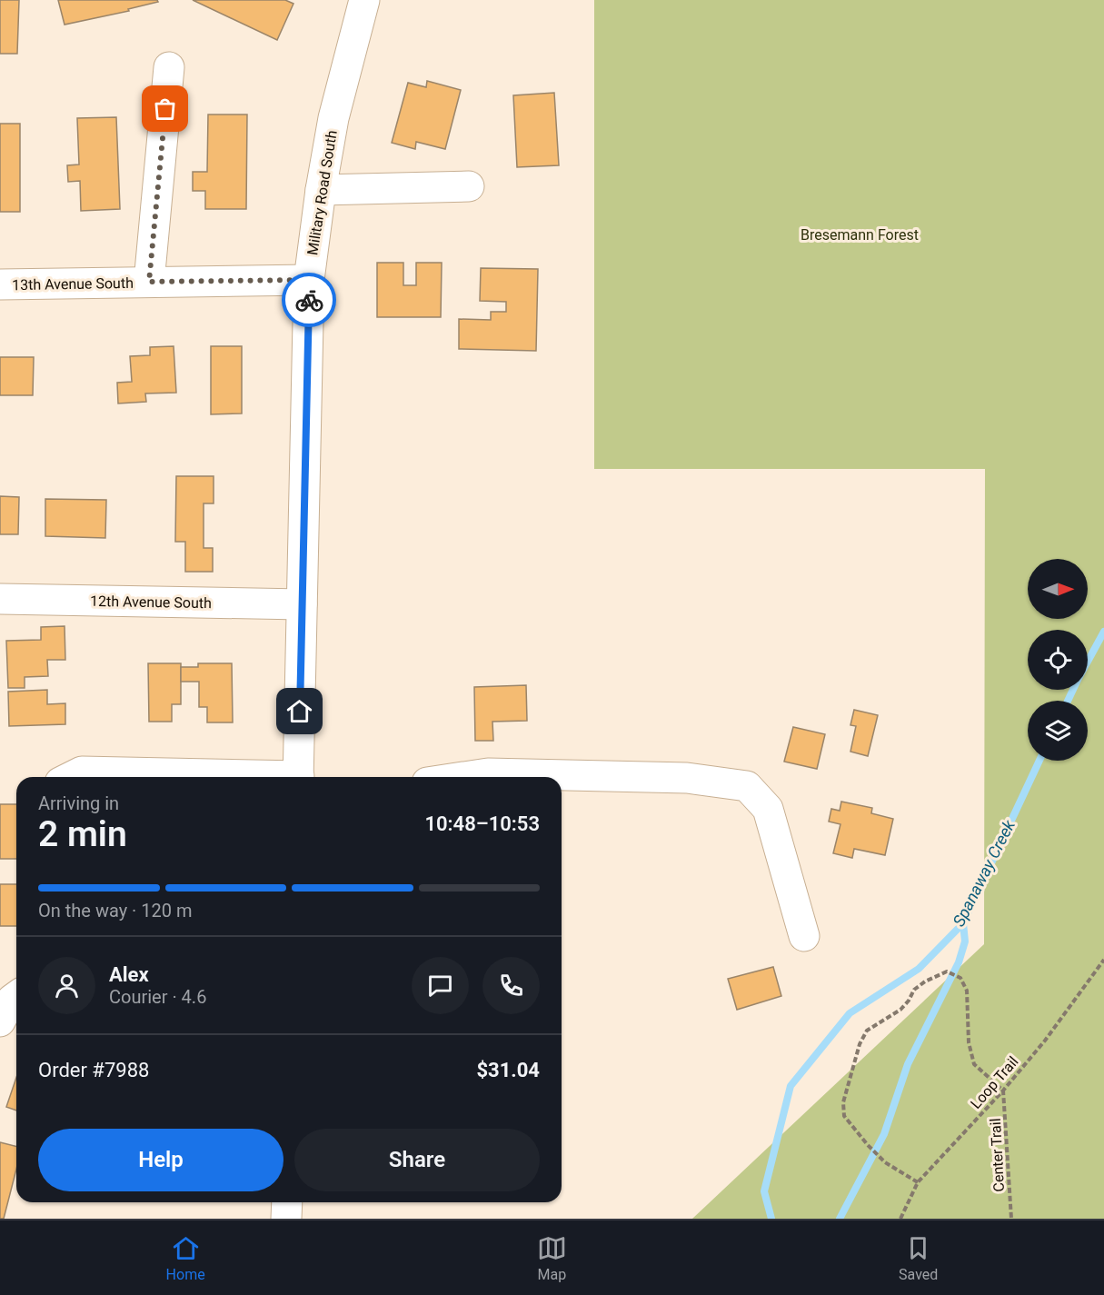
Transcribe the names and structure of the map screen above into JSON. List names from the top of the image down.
{
  "streets": {
    "street": ["Military Road South", "13th Avenue South", "12th Avenue South"],
    "path": ["Loop Trail", "Center Trail"]
  },
  "crossings": [
    ["Military Road South", "13th Avenue South"],
    ["Military Road South", "12th Avenue South"],
    ["Loop Trail", "Center Trail"]
  ],
  "water": ["Spanaway Creek"],
  "parks": ["Bresemann Forest"],
  "north": "right",
  "page": {
    "heading": ["2 min", "Arriving in", "10:48–10:53"],
    "panel": [
      "Alex",
      "Courier · 4.6",
      "Order #7988",
      "$31.04"
    ],
    "bar": "On the way · 120 m",
    "buttons": ["Help", "Share"],
    "tabs": ["Home", "Map", "Saved"]
  }
}
